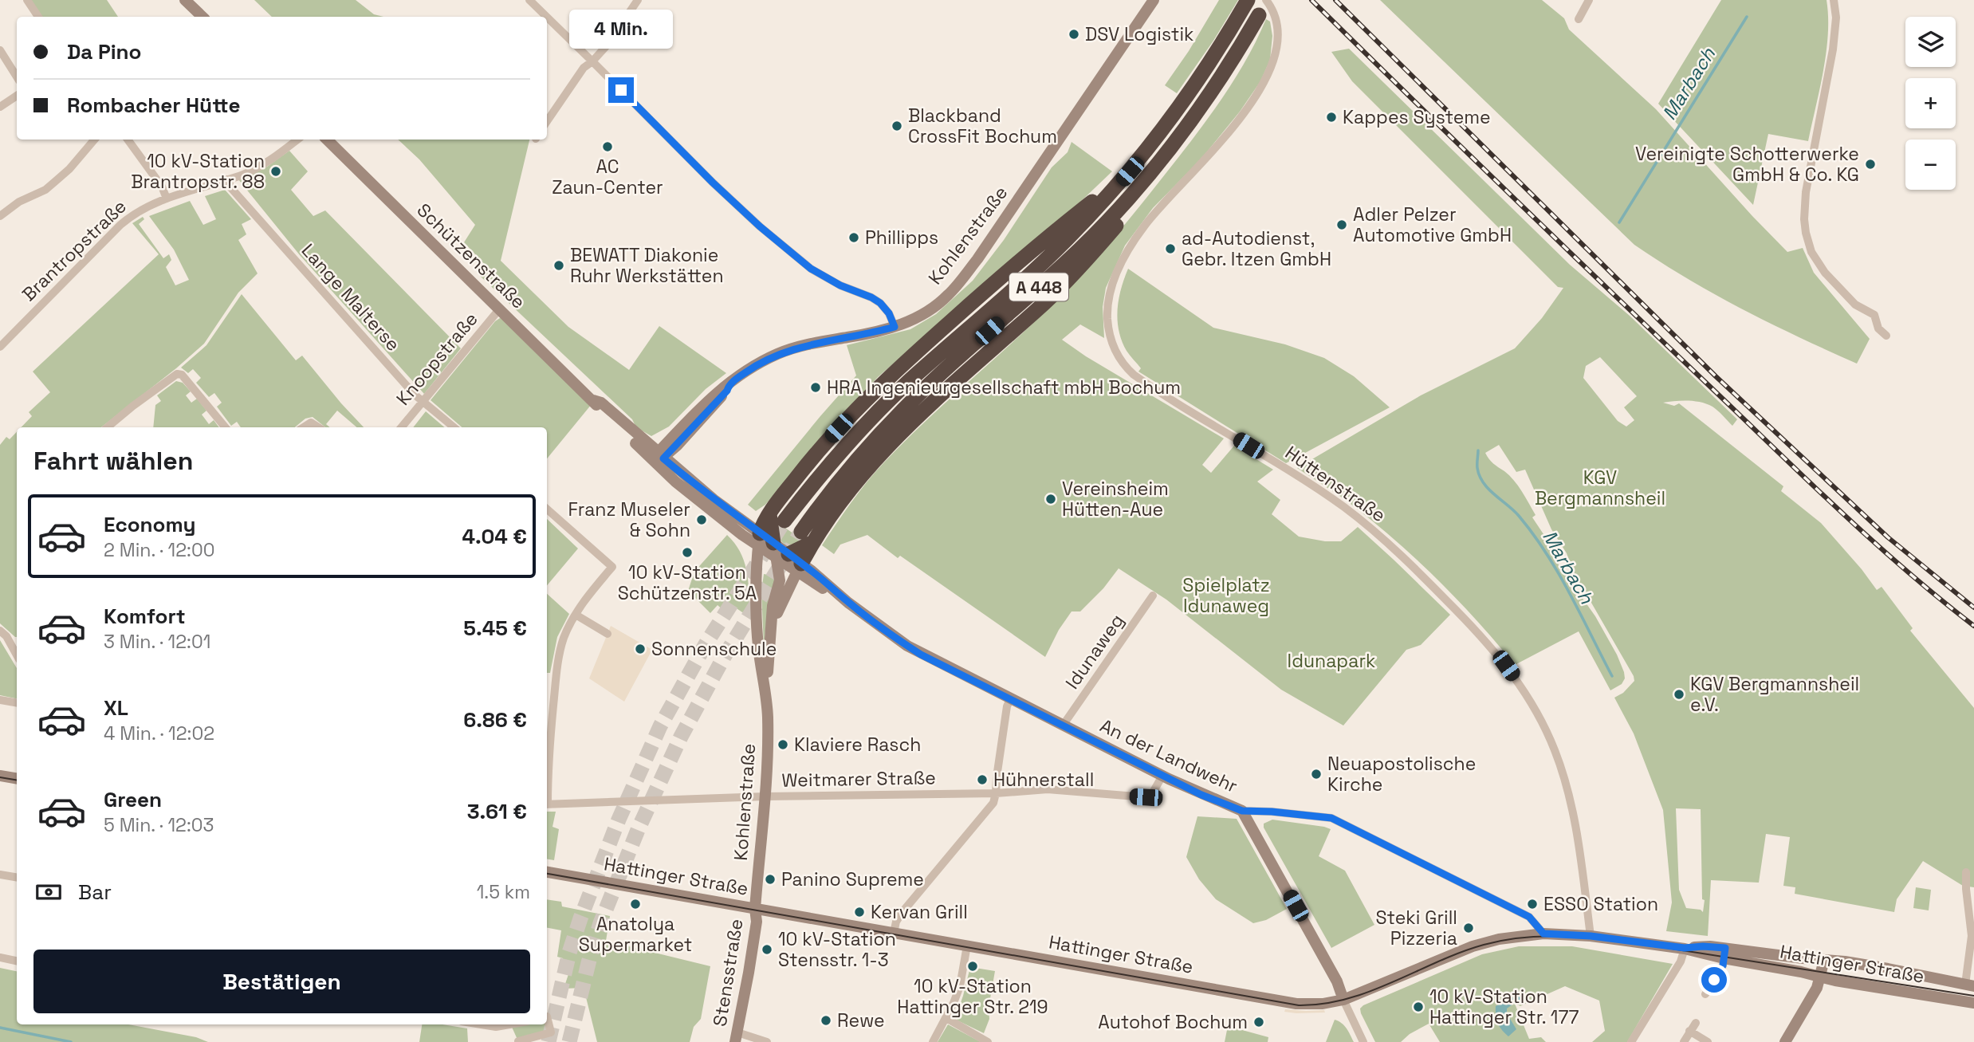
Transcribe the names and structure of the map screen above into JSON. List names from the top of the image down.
{
  "streets": {
    "highway": ["A 448"],
    "street": [
      "Kohlenstraße",
      "Brantropstraße",
      "Schützenstraße",
      "Lange Malterse",
      "Knoopstraße",
      "Hüttenstraße",
      "Idunaweg",
      "An der Landwehr",
      "Weitmarer Straße",
      "Hattinger Straße",
      "Stensstraße"
    ]
  },
  "crossings": [
    ["Kohlenstraße", "Schützenstraße"],
    ["Kohlenstraße", "An der Landwehr"],
    ["Kohlenstraße", "Weitmarer Straße"],
    ["Kohlenstraße", "Hattinger Straße"],
    ["Kohlenstraße", "Stensstraße"],
    ["Brantropstraße", "Lange Malterse"],
    ["Schützenstraße", "Knoopstraße"],
    ["Schützenstraße", "An der Landwehr"],
    ["Lange Malterse", "Knoopstraße"],
    ["Hüttenstraße", "Hattinger Straße"],
    ["Idunaweg", "An der Landwehr"],
    ["An der Landwehr", "Weitmarer Straße"],
    ["An der Landwehr", "Hattinger Straße"],
    ["Hattinger Straße", "Stensstraße"]
  ],
  "water": ["Marbach"],
  "parks": ["KGV Bergmannsheil", "Spielplatz Idunaweg", "Idunapark"],
  "places": [
    "DSV Logistik",
    "Kappes Systeme",
    "Blackband CrossFit Bochum",
    "AC Zaun-Center",
    "Vereinigte Schotterwerke GmbH & Co. KG",
    "10 kV-Station Brantropstr. 88",
    "Adler Pelzer Automotive GmbH",
    "Phillipps",
    "ad-Autodienst, Gebr. Itzen GmbH",
    "BEWATT Diakonie Ruhr Werkstätten",
    "HRA Ingenieurgesellschaft mbH Bochum",
    "Vereinsheim Hütten-Aue",
    "Franz Museler & Sohn",
    "10 kV-Station Schützenstr. 5A",
    "Sonnenschule",
    "KGV Bergmannsheil e.V.",
    "Klaviere Rasch",
    "Neuapostolische Kirche",
    "Hühnerstall",
    "Panino Supreme",
    "Anatolya Supermarket",
    "ESSO Station",
    "Kervan Grill",
    "Steki Grill Pizzeria",
    "10 kV-Station Stensstr. 1-3",
    "10 kV-Station Hattinger Str. 219",
    "10 kV-Station Hattinger Str. 177",
    "Rewe",
    "Autohof Bochum"
  ],
  "page": {
    "bubble": "4 Min.",
    "map_buttons": ["+", "−"],
    "banner": ["Da Pino", "Rombacher Hütte"],
    "heading": "Fahrt wählen",
    "list": [
      {
        "name": "Economy",
        "note": "2 Min. · 12:00",
        "value": "4.04 €"
      },
      {
        "name": "Komfort",
        "note": "3 Min. · 12:01",
        "value": "5.45 €"
      },
      {
        "name": "XL",
        "note": "4 Min. · 12:02",
        "value": "6.86 €"
      },
      {
        "name": "Green",
        "note": "5 Min. · 12:03",
        "value": "3.61 €"
      }
    ],
    "pay": ["Bar", "1.5 km"],
    "buttons": "Bestätigen"
  }
}
